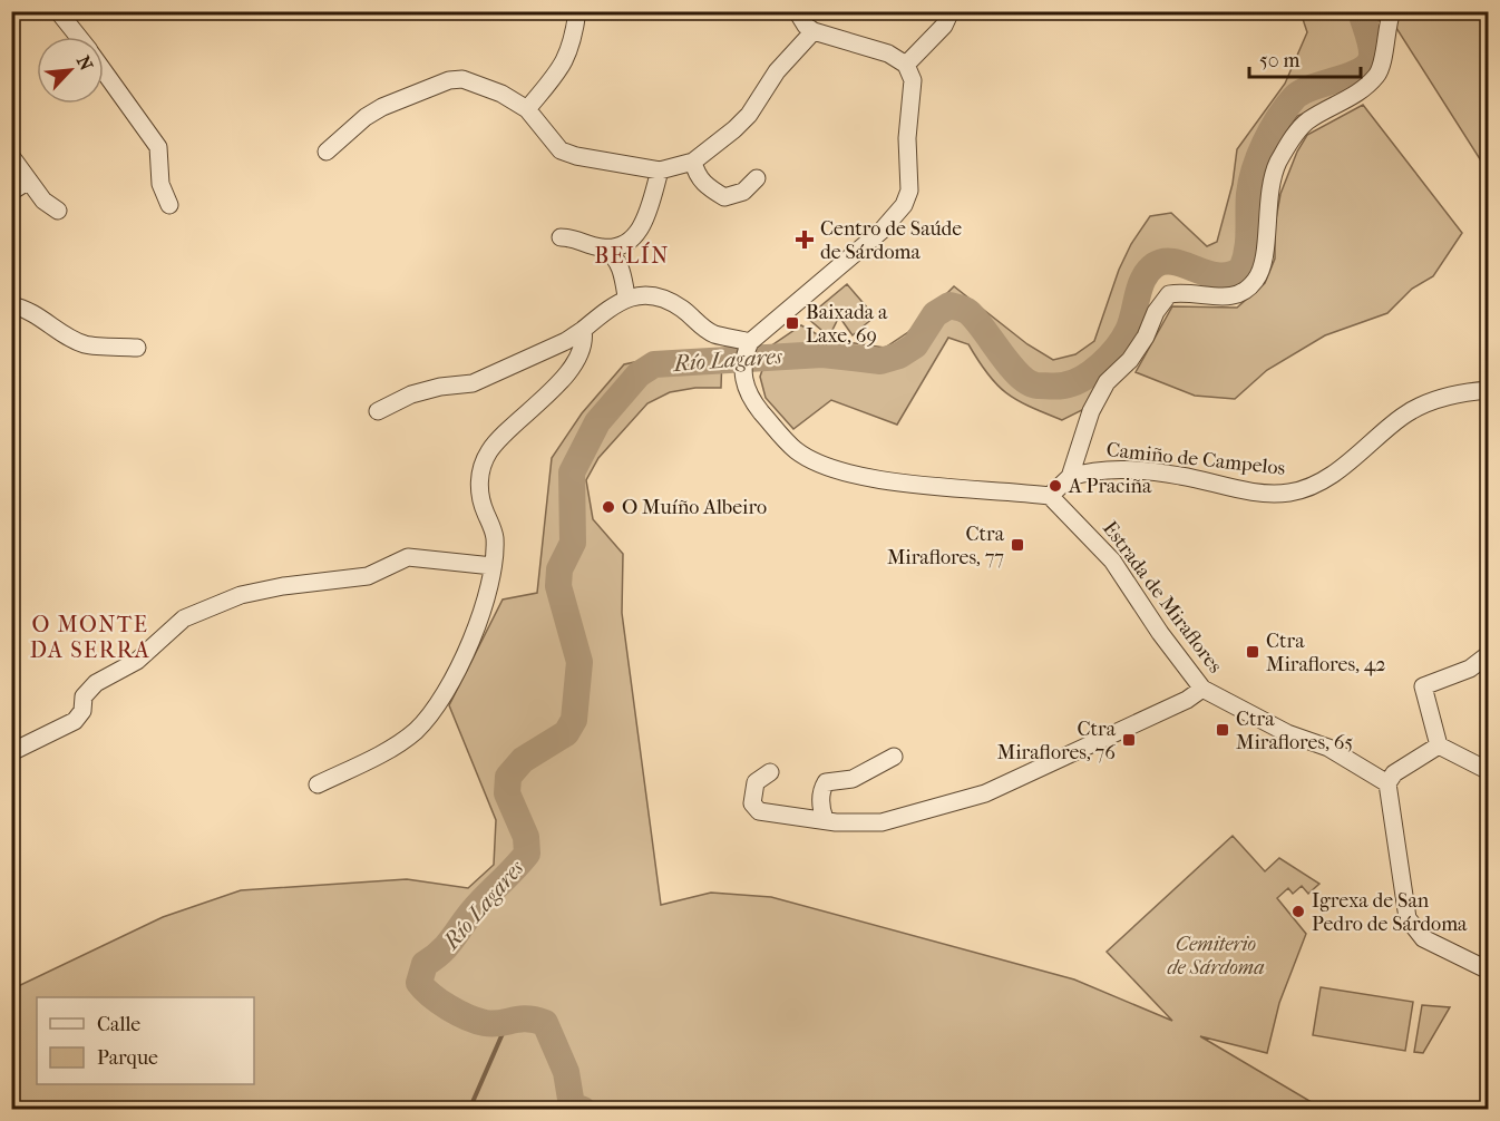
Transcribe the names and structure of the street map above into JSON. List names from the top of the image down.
{
  "streets": {
    "street": ["Camiño de Campelos", "Estrada de Miraflores"]
  },
  "districts": ["BELÍN", "O MONTE DA SERRA"],
  "water": ["Río Lagares"],
  "parks": ["Cemiterio de Sárdoma"],
  "places": {
    "health": ["Centro de Saúde de Sárdoma"],
    "transit": [
      "Baixada a Laxe, 69",
      "Ctra Miraflores, 77",
      "Ctra Miraflores, 42",
      "Ctra Miraflores, 65",
      "Ctra Miraflores, 76"
    ],
    "other": ["A Praciña", "O Muíño Albeiro", "Igrexa de San Pedro de Sárdoma"]
  },
  "legend": ["Calle", "Parque"],
  "scale_bar": "50 m",
  "north": "top right"
}
